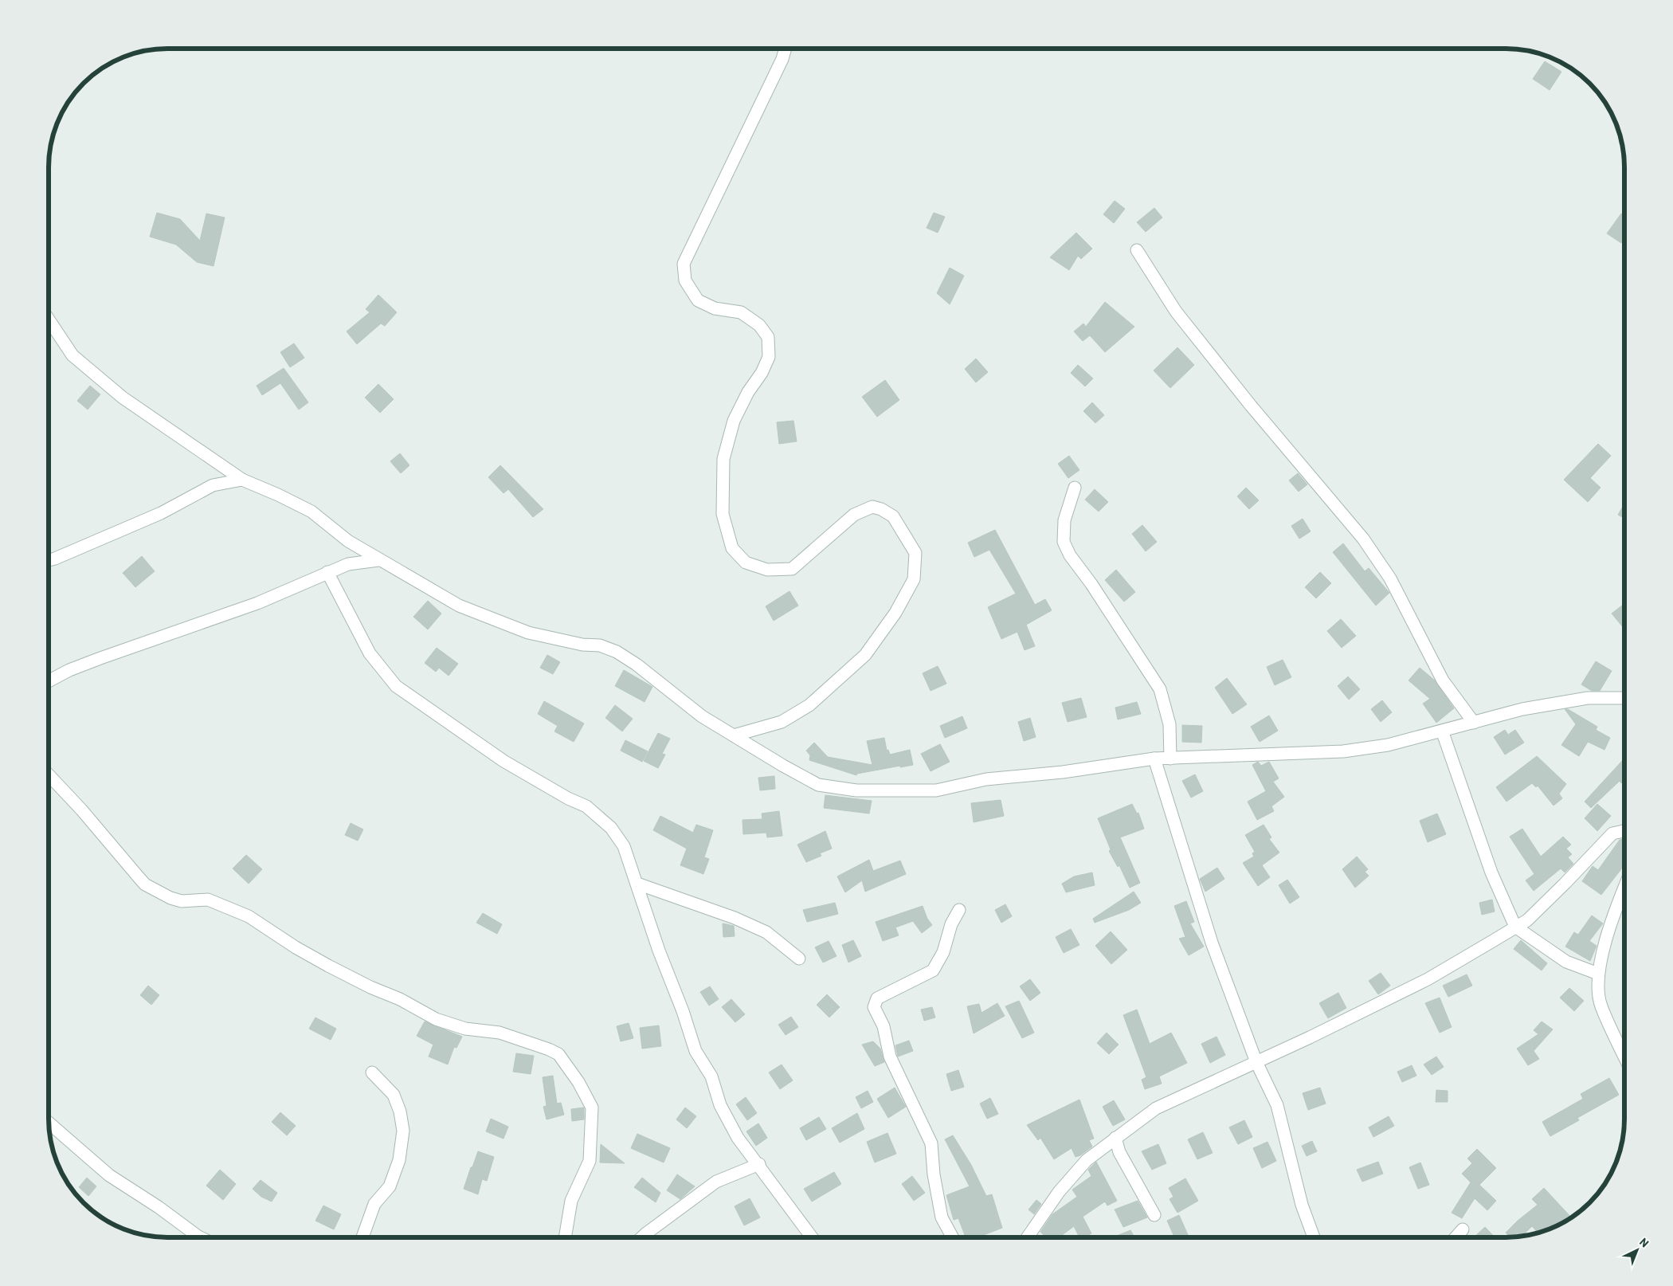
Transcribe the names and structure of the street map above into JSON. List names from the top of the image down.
{
  "north": "top right"
}
